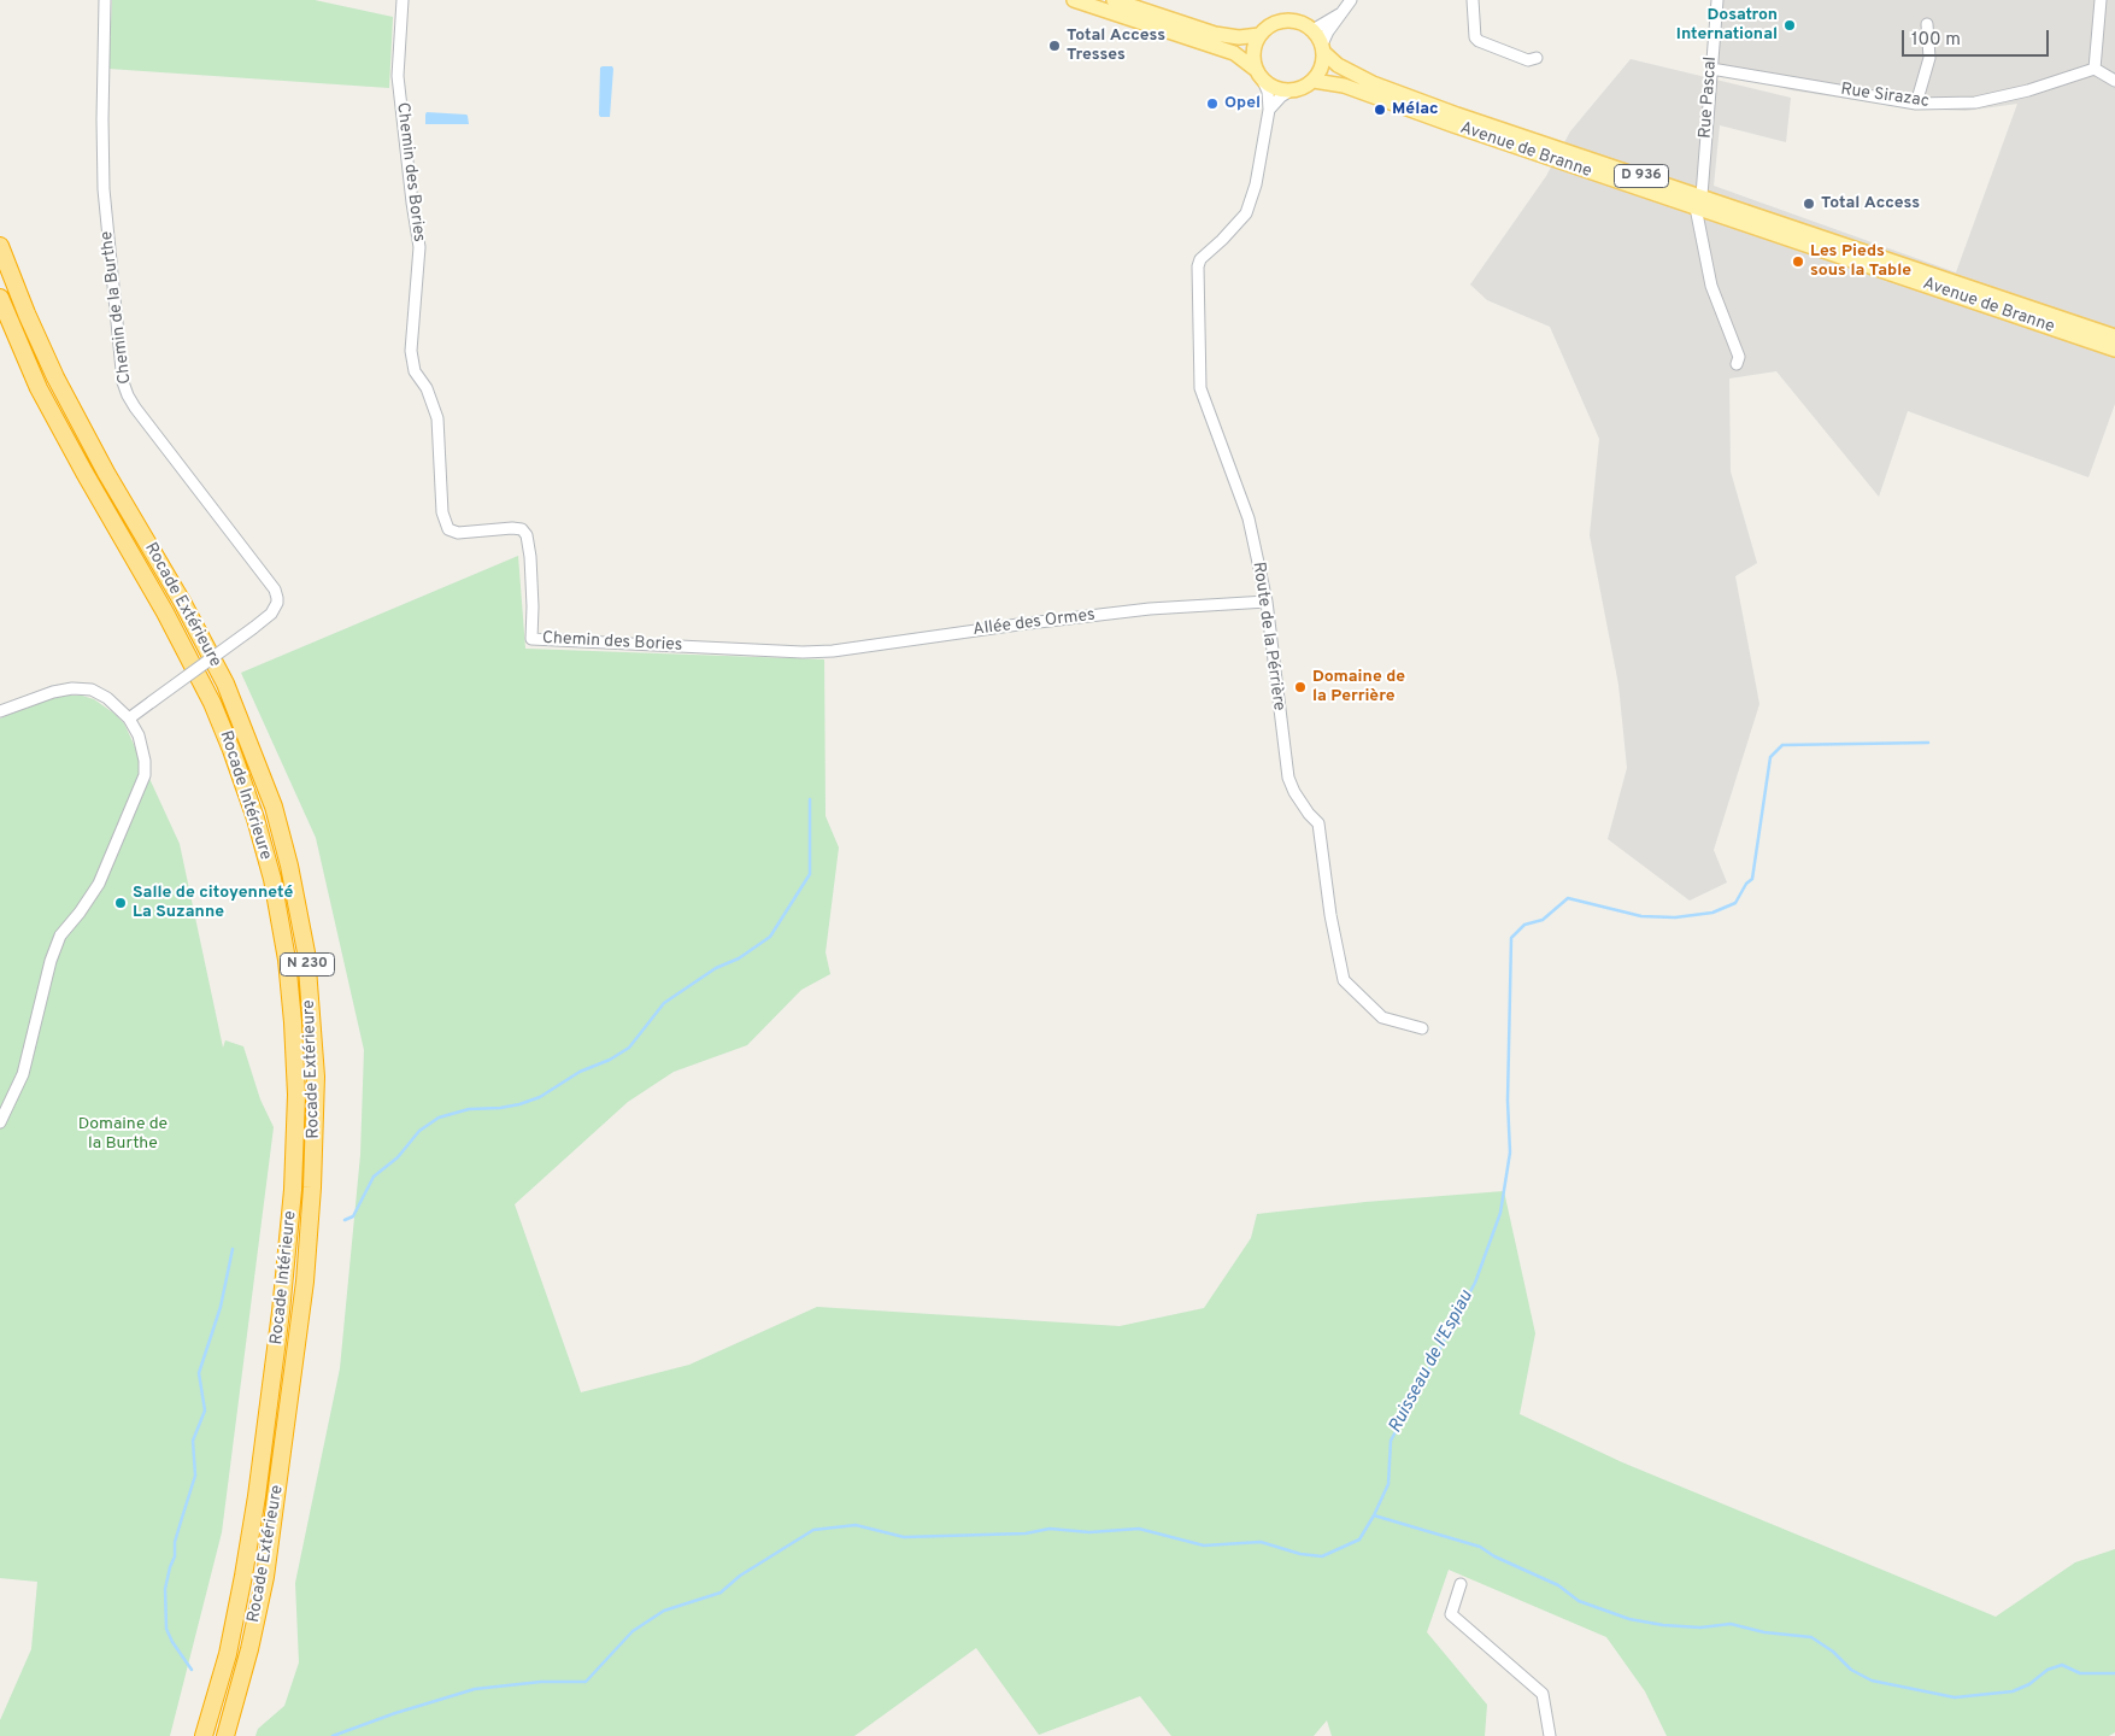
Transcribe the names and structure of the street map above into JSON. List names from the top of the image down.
{
  "streets": {
    "highway": ["Rocade Extérieure", "Rocade Intérieure", "N 230"],
    "main road": ["Avenue de Branne", "D 936"],
    "street": [
      "Rue Sirazac",
      "Rue Pascal",
      "Chemin des Bories",
      "Chemin de la Burthe",
      "Allée des Ormes",
      "Route de la Pérrière"
    ]
  },
  "crossings": [
    ["Rue Sirazac", "Rue Pascal"],
    ["Rue Pascal", "Avenue de Branne"],
    ["Chemin des Bories", "Allée des Ormes"],
    ["Allée des Ormes", "Route de la Pérrière"]
  ],
  "water": ["Ruisseau de l'Espiau"],
  "parks": ["Domaine de la Burthe"],
  "places": [
    "Dosatron International",
    "Total Access Tresses",
    "Opel",
    "Mélac",
    "Total Access",
    "Les Pieds sous la Table",
    "Domaine de la Perrière",
    "Salle de citoyenneté La Suzanne"
  ],
  "scale_bar": "100 m"
}
